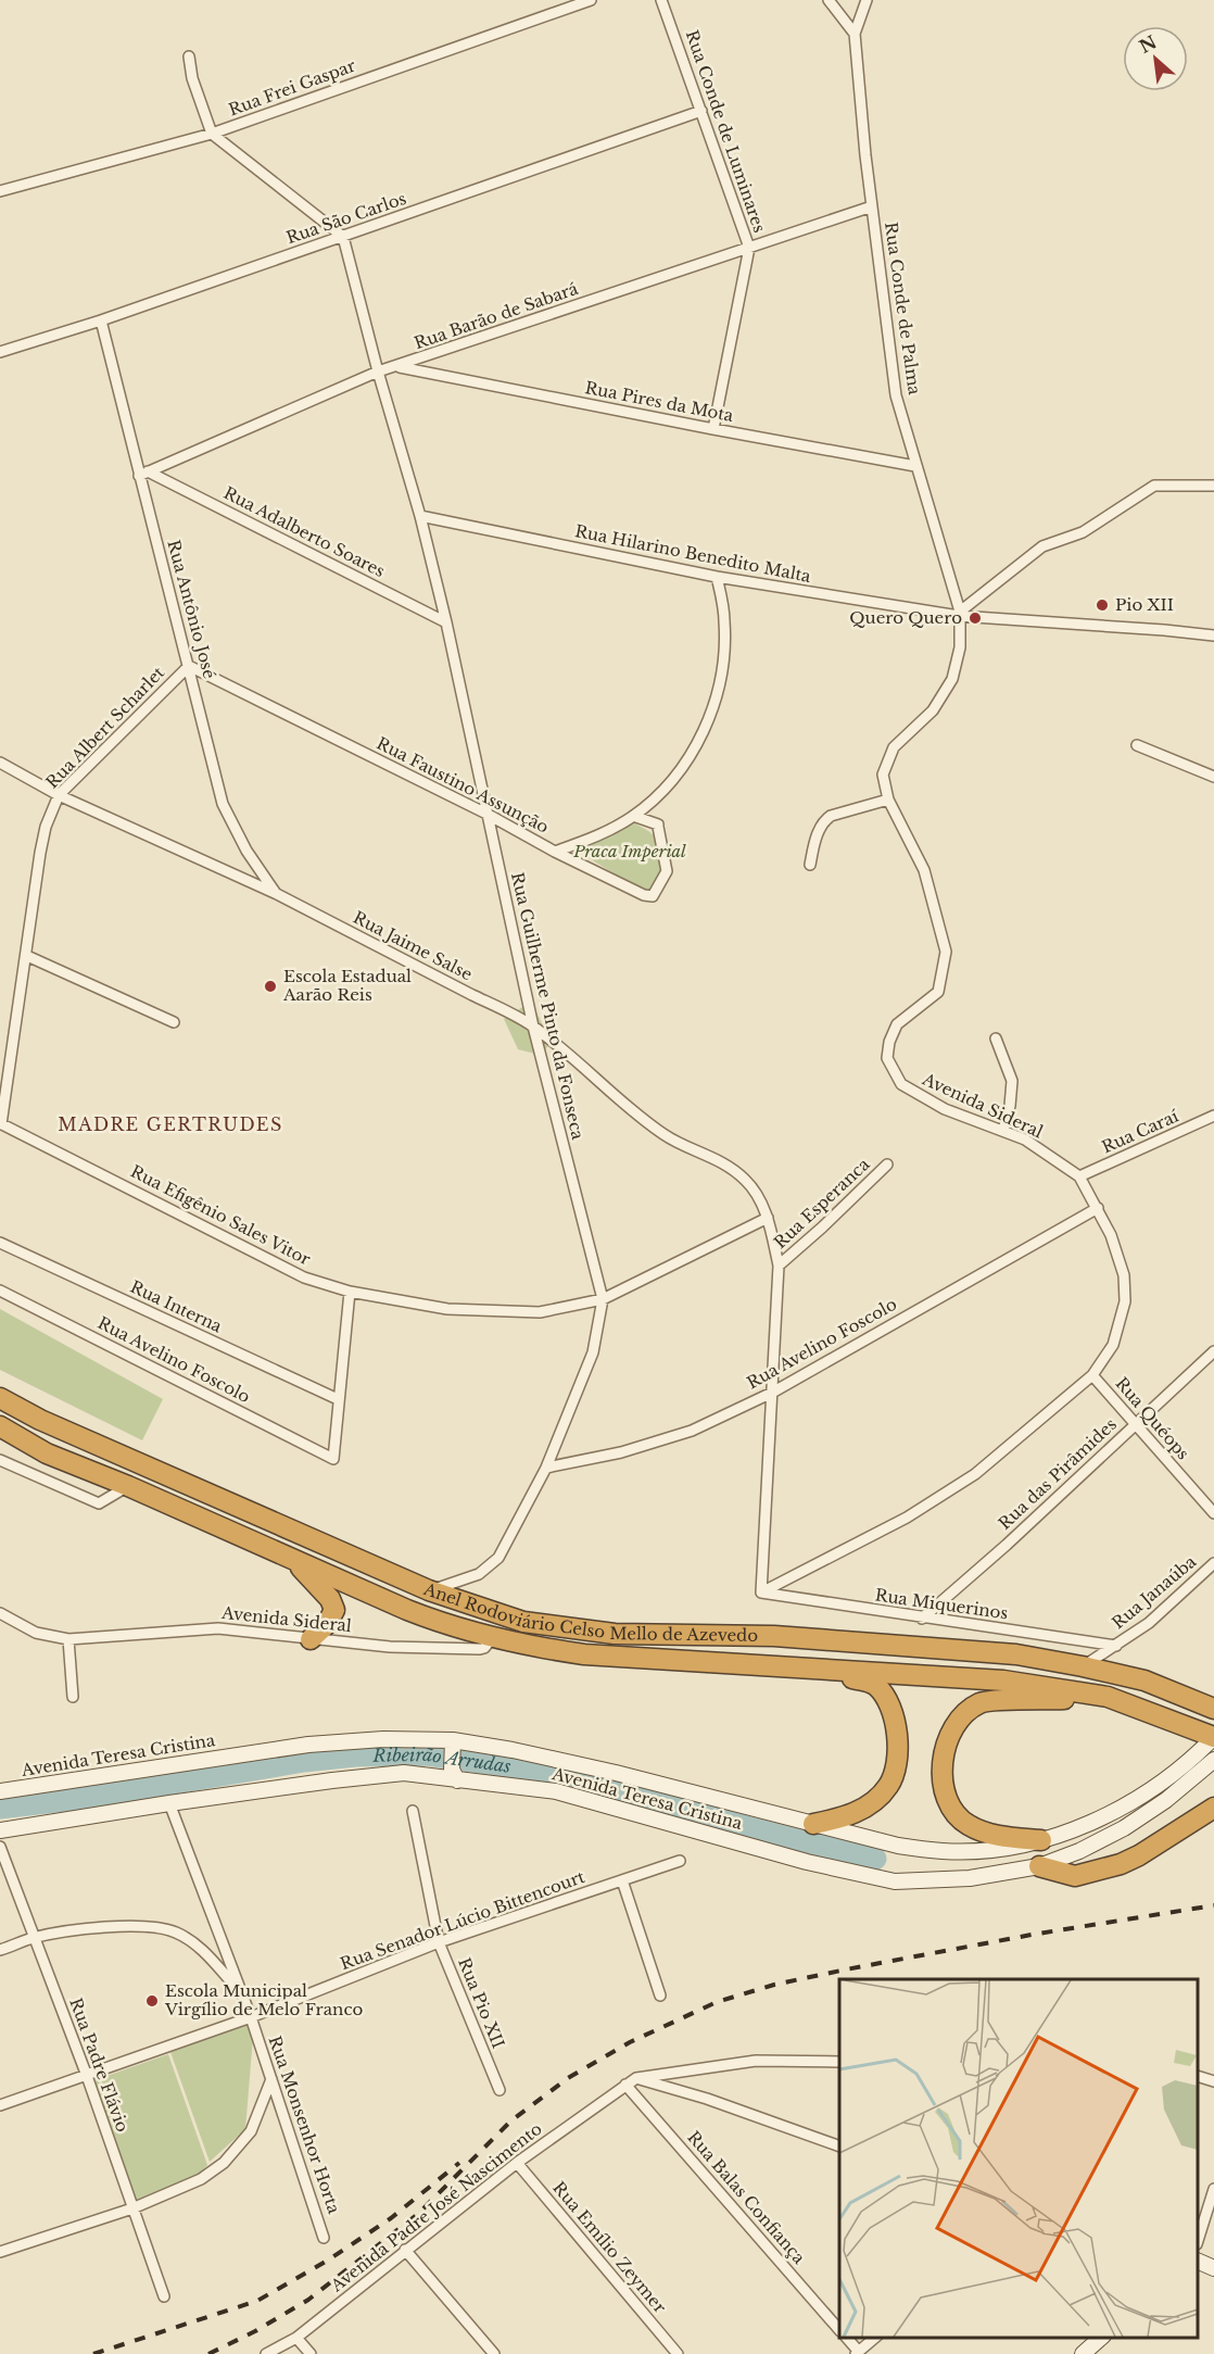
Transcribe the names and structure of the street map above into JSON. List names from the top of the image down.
{
  "streets": {
    "highway": ["Anel Rodoviário Celso Mello de Azevedo"],
    "main road": ["Avenida Teresa Cristina"],
    "street": [
      "Rua Frei Gaspar",
      "Rua Conde de Luminares",
      "Rua São Carlos",
      "Rua Conde de Palma",
      "Rua Barão de Sabará",
      "Rua Pires da Mota",
      "Rua Adalberto Soares",
      "Rua Hilarino Benedito Malta",
      "Rua Antônio José",
      "Rua Albert Scharlet",
      "Rua Faustino Assunção",
      "Rua Jaime Salse",
      "Rua Guilherme Pinto da Fonseca",
      "Avenida Sideral",
      "Rua Caraí",
      "Rua Esperanca",
      "Rua Efigênio Sales Vitor",
      "Rua Interna",
      "Rua Avelino Foscolo",
      "Rua Quéops",
      "Rua das Pirâmides",
      "Rua Janaúba",
      "Rua Miquerinos",
      "Rua Senador Lúcio Bittencourt",
      "Rua Pio XII",
      "Rua Padre Flávio",
      "Rua Monsenhor Horta",
      "Rua Balas Confiança",
      "Avenida Padre José Nascimento",
      "Rua Emílio Zeymer"
    ]
  },
  "crossings": [
    ["Rua Conde de Luminares", "Rua São Carlos"],
    ["Rua Conde de Luminares", "Rua Barão de Sabará"],
    ["Rua Conde de Luminares", "Rua Pires da Mota"],
    ["Rua São Carlos", "Rua Antônio José"],
    ["Rua São Carlos", "Rua Guilherme Pinto da Fonseca"],
    ["Rua Conde de Palma", "Rua Barão de Sabará"],
    ["Rua Conde de Palma", "Rua Pires da Mota"],
    ["Rua Conde de Palma", "Rua Hilarino Benedito Malta"],
    ["Rua Conde de Palma", "Avenida Sideral"],
    ["Rua Barão de Sabará", "Rua Pires da Mota"],
    ["Rua Barão de Sabará", "Rua Adalberto Soares"],
    ["Rua Barão de Sabará", "Rua Antônio José"],
    ["Rua Barão de Sabará", "Rua Guilherme Pinto da Fonseca"],
    ["Rua Adalberto Soares", "Rua Antônio José"],
    ["Rua Adalberto Soares", "Rua Guilherme Pinto da Fonseca"],
    ["Rua Hilarino Benedito Malta", "Rua Guilherme Pinto da Fonseca"],
    ["Rua Hilarino Benedito Malta", "Avenida Sideral"],
    ["Rua Antônio José", "Rua Albert Scharlet"],
    ["Rua Antônio José", "Rua Faustino Assunção"],
    ["Rua Antônio José", "Rua Jaime Salse"],
    ["Rua Albert Scharlet", "Rua Faustino Assunção"],
    ["Rua Albert Scharlet", "Rua Jaime Salse"],
    ["Rua Albert Scharlet", "Rua Efigênio Sales Vitor"],
    ["Rua Faustino Assunção", "Rua Guilherme Pinto da Fonseca"],
    ["Rua Jaime Salse", "Rua Guilherme Pinto da Fonseca"],
    ["Rua Jaime Salse", "Avenida Sideral"],
    ["Rua Jaime Salse", "Rua Esperanca"],
    ["Rua Jaime Salse", "Rua Efigênio Sales Vitor"],
    ["Rua Jaime Salse", "Rua Avelino Foscolo"],
    ["Rua Jaime Salse", "Rua Miquerinos"],
    ["Rua Guilherme Pinto da Fonseca", "Rua Efigênio Sales Vitor"],
    ["Rua Guilherme Pinto da Fonseca", "Rua Avelino Foscolo"],
    ["Rua Guilherme Pinto da Fonseca", "Anel Rodoviário Celso Mello de Azevedo"],
    ["Avenida Sideral", "Rua Caraí"],
    ["Avenida Sideral", "Rua Avelino Foscolo"],
    ["Avenida Sideral", "Rua Quéops"],
    ["Avenida Sideral", "Rua Miquerinos"],
    ["Avenida Sideral", "Anel Rodoviário Celso Mello de Azevedo"],
    ["Rua Interna", "Rua Avelino Foscolo"],
    ["Rua Quéops", "Rua das Pirâmides"],
    ["Rua das Pirâmides", "Rua Miquerinos"],
    ["Rua Janaúba", "Rua Miquerinos"],
    ["Rua Janaúba", "Anel Rodoviário Celso Mello de Azevedo"],
    ["Anel Rodoviário Celso Mello de Azevedo", "Avenida Teresa Cristina"],
    ["Avenida Teresa Cristina", "Rua Monsenhor Horta"],
    ["Rua Senador Lúcio Bittencourt", "Rua Pio XII"],
    ["Rua Senador Lúcio Bittencourt", "Rua Padre Flávio"],
    ["Rua Senador Lúcio Bittencourt", "Rua Monsenhor Horta"],
    ["Rua Balas Confiança", "Avenida Padre José Nascimento"],
    ["Avenida Padre José Nascimento", "Rua Emílio Zeymer"]
  ],
  "districts": ["MADRE GERTRUDES"],
  "water": ["Ribeirão Arrudas"],
  "parks": ["Praca Imperial"],
  "places": [
    "Pio XII",
    "Quero Quero",
    "Escola Estadual Aarão Reis",
    "Escola Municipal Virgílio de Melo Franco"
  ],
  "north": "top left"
}
